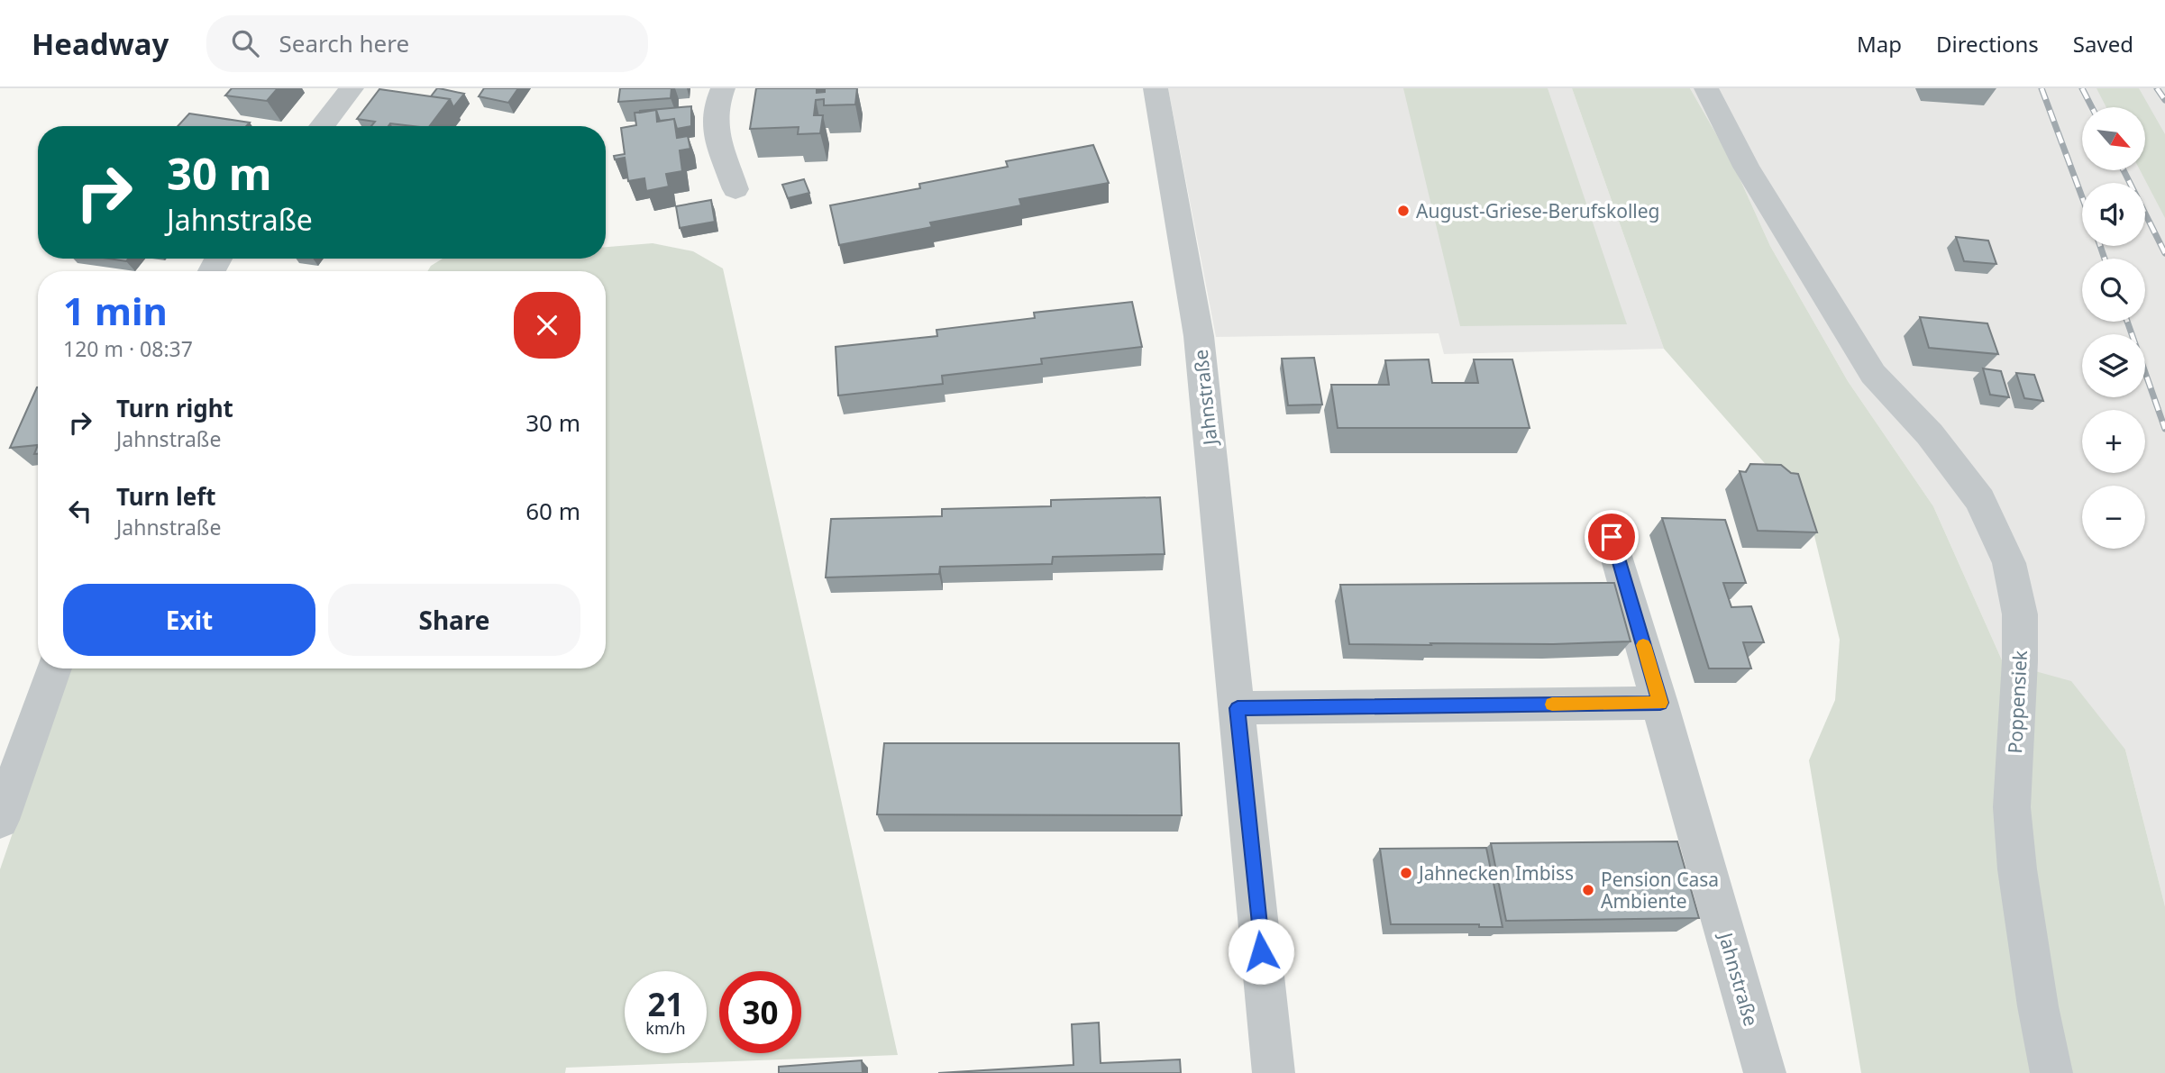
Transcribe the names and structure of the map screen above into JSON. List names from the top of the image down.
{
  "streets": {
    "street": ["Jahnstraße", "Poppensiek"]
  },
  "places": ["August-Griese-Berufskolleg", "Jahnecken Imbiss", "Pension Casa Ambiente"],
  "north": "bottom right",
  "page": {
    "header": "Headway",
    "search": "Search here",
    "nav": ["Map", "Directions", "Saved"],
    "map_buttons": ["+", "−"],
    "turn": ["30 m", "Jahnstraße"],
    "heading": ["1 min", "120 m · 08:37"],
    "list": [
      {
        "name": "Turn right",
        "note": "Jahnstraße",
        "value": "30 m"
      },
      {
        "name": "Turn left",
        "note": "Jahnstraße",
        "value": "60 m"
      }
    ],
    "buttons": ["Exit", "Share"],
    "speed": "21 km/h",
    "limit": "30"
  }
}
